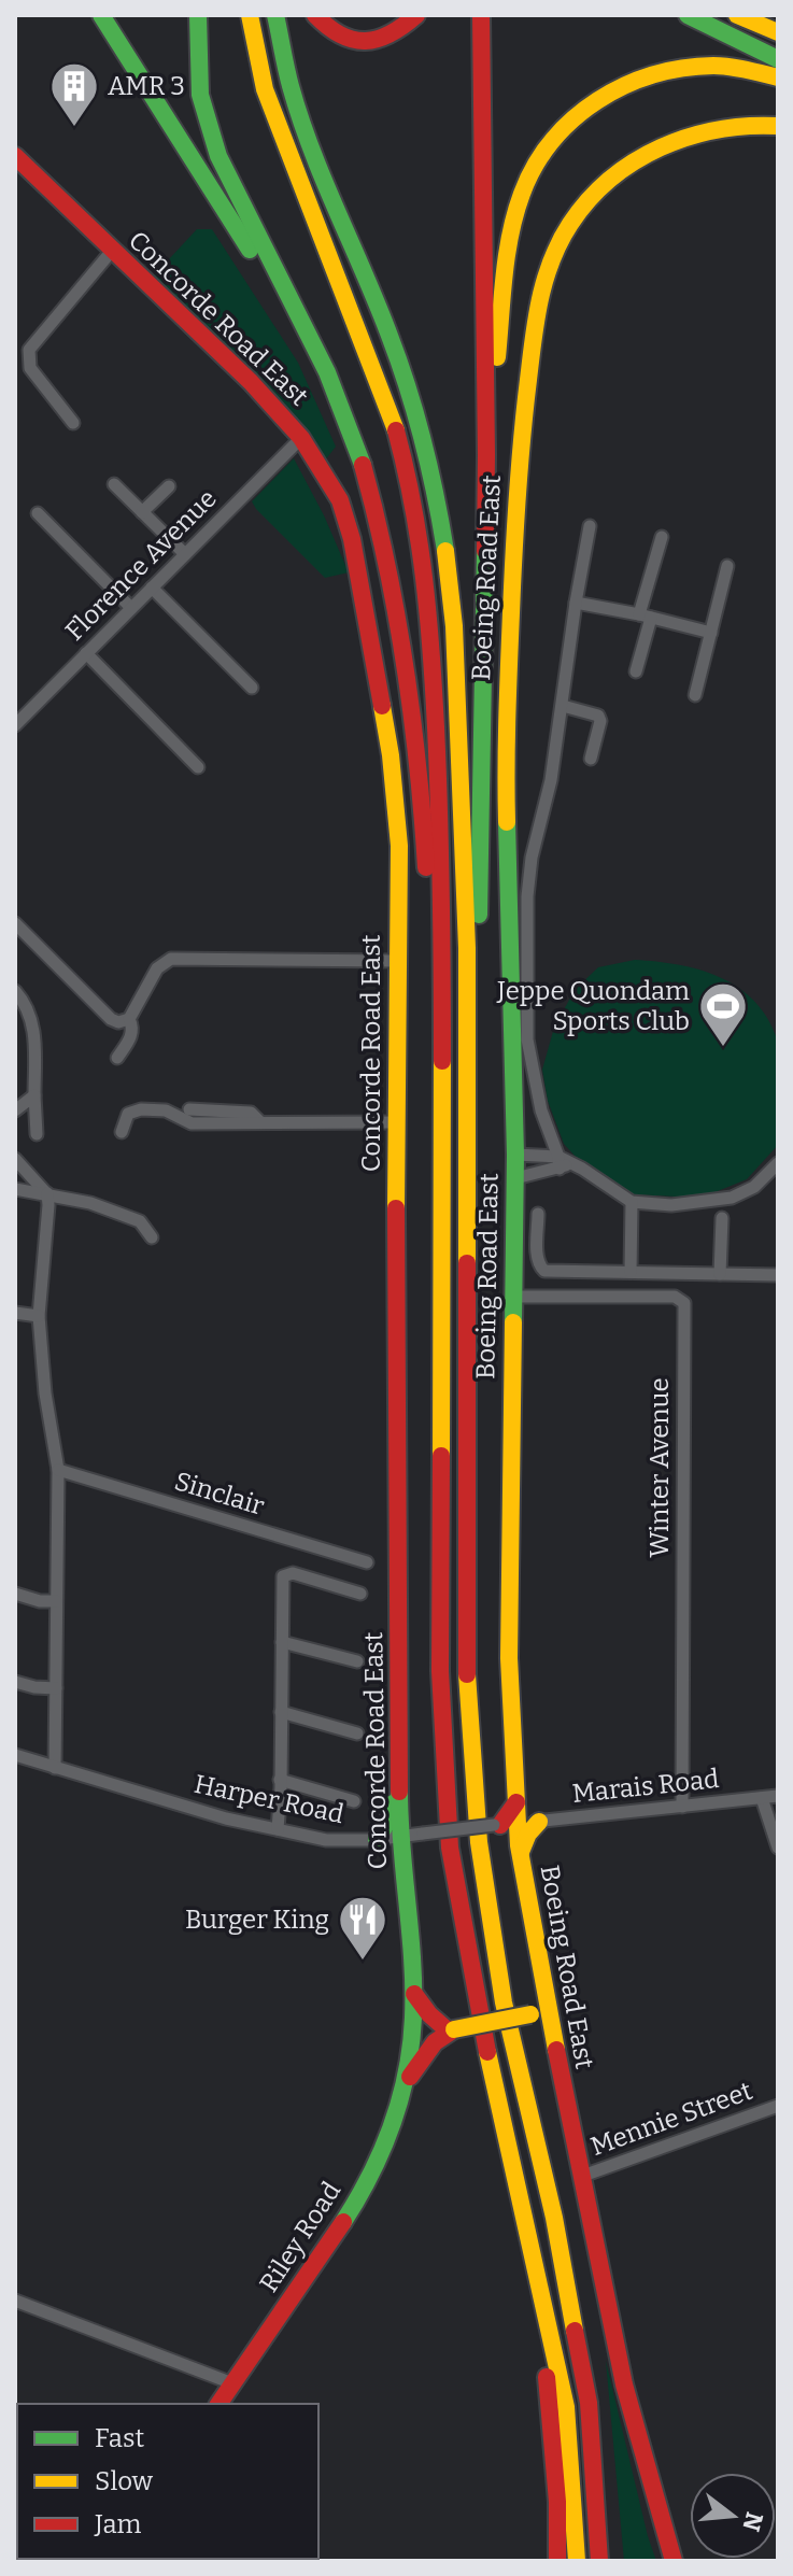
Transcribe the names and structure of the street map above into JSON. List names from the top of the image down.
{
  "streets": {
    "main road": ["Concorde Road East", "Boeing Road East", "Riley Road"],
    "street": [
      "Florence Avenue",
      "Winter Avenue",
      "Sinclair",
      "Marais Road",
      "Harper Road",
      "Mennie Street"
    ]
  },
  "crossings": [
    ["Concorde Road East", "Florence Avenue"],
    ["Concorde Road East", "Harper Road"],
    ["Concorde Road East", "Riley Road"],
    ["Boeing Road East", "Winter Avenue"],
    ["Boeing Road East", "Marais Road"],
    ["Boeing Road East", "Harper Road"],
    ["Boeing Road East", "Mennie Street"],
    ["Winter Avenue", "Marais Road"],
    ["Marais Road", "Harper Road"]
  ],
  "places": {
    "building": ["AMR 3"],
    "sports": ["Jeppe Quondam Sports Club"],
    "restaurant": ["Burger King"]
  },
  "legend": ["Fast", "Slow", "Jam"],
  "north": "right"
}
